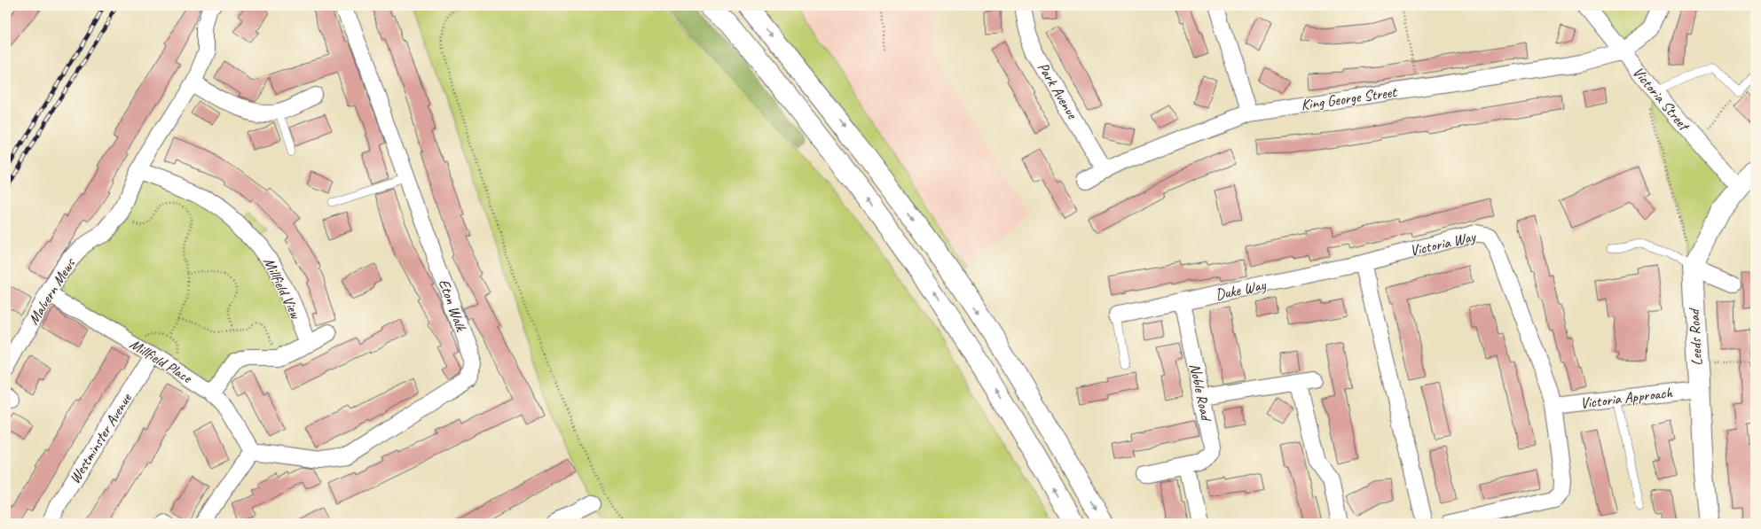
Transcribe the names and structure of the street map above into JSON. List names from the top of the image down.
{
  "streets": {
    "main road": ["Leeds Road"],
    "street": [
      "Park Avenue",
      "King George Street",
      "Victoria Street",
      "Victoria Way",
      "Millfield View",
      "Duke Way",
      "Malvern Mews",
      "Eton Walk",
      "Millfield Place",
      "Noble Road",
      "Victoria Approach",
      "Westminster Avenue"
    ]
  },
  "crossings": [
    ["Park Avenue", "King George Street"],
    ["King George Street", "Victoria Street"],
    ["Victoria Street", "Leeds Road"],
    ["Victoria Way", "Duke Way"],
    ["Victoria Way", "Victoria Approach"],
    ["Millfield View", "Malvern Mews"],
    ["Duke Way", "Noble Road"],
    ["Malvern Mews", "Millfield Place"],
    ["Eton Walk", "Millfield Place"],
    ["Leeds Road", "Victoria Approach"],
    ["Millfield Place", "Westminster Avenue"]
  ]
}
